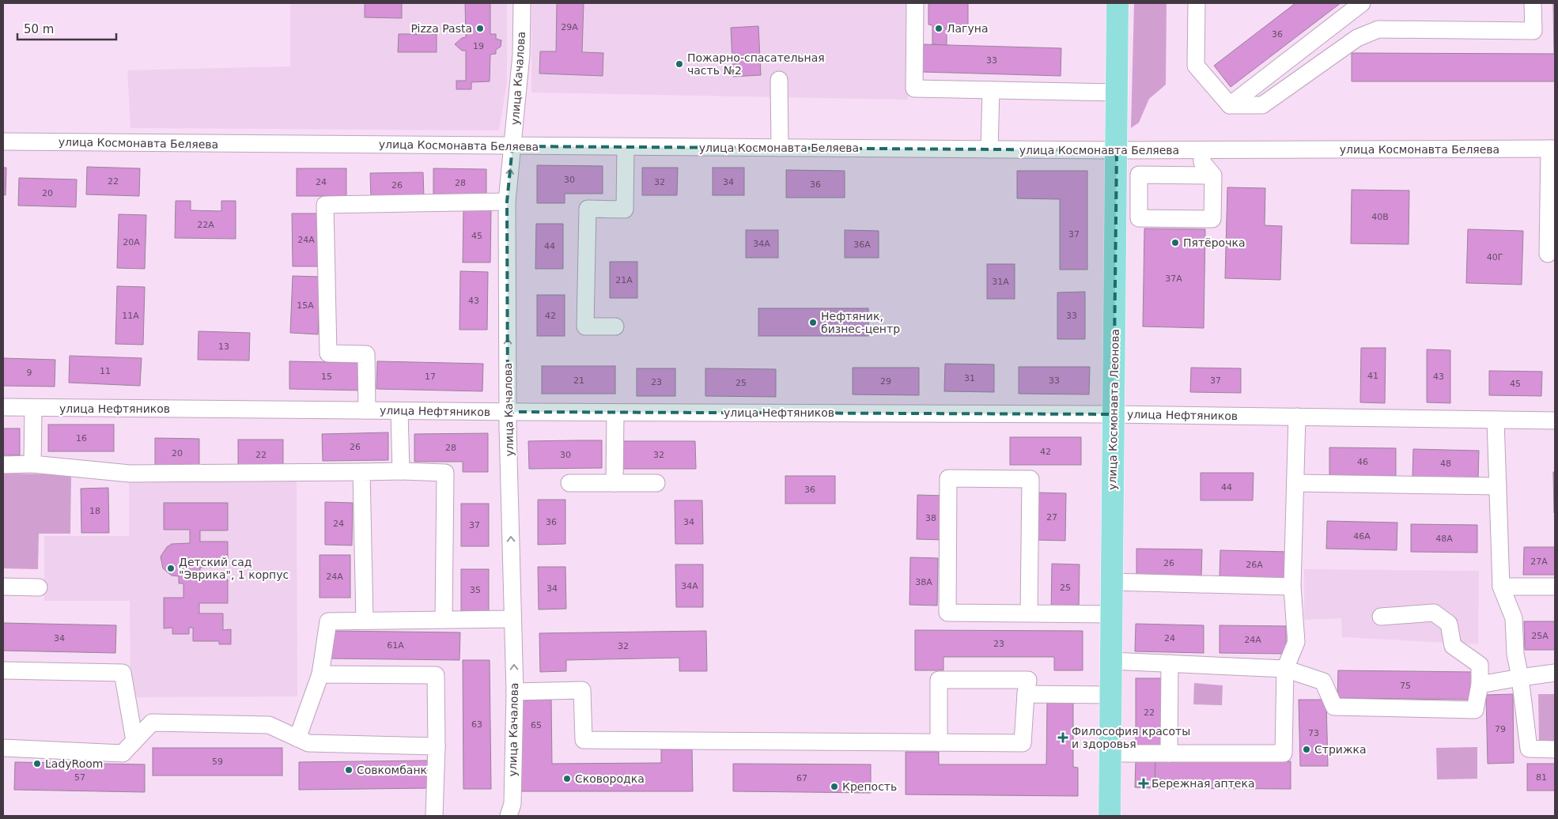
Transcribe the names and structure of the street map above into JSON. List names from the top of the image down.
{
  "streets": {
    "main road": ["улица Космонавта Леонова"],
    "street": ["улица Качалова", "улица Космонавта Беляева", "улица Нефтяников"]
  },
  "crossings": [
    ["улица Качалова", "улица Космонавта Беляева"],
    ["улица Качалова", "улица Нефтяников"],
    ["улица Космонавта Беляева", "улица Космонавта Леонова"],
    ["улица Нефтяников", "улица Космонавта Леонова"]
  ],
  "places": {
    "other": [
      "Pizza Pasta",
      "Лагуна",
      "Пожарно-спасательная часть №2",
      "Пятёрочка",
      "Нефтяник, бизнес-центр",
      "Детский сад \"Эврика\", 1 корпус",
      "Стрижка",
      "LadyRoom",
      "Совкомбанк",
      "Сковородка",
      "Крепость"
    ],
    "health": ["Философия красоты и здоровья", "Бережная аптека"]
  },
  "house_numbers": [
    "29А",
    "36",
    "19",
    "33",
    "30",
    "22",
    "24",
    "32",
    "34",
    "28",
    "36",
    "26",
    "20",
    "40В",
    "22А",
    "37",
    "45",
    "24А",
    "20А",
    "34А",
    "36А",
    "44",
    "40Г",
    "37А",
    "21А",
    "31А",
    "43",
    "15А",
    "11А",
    "42",
    "33",
    "13",
    "11",
    "9",
    "41",
    "15",
    "17",
    "43",
    "31",
    "21",
    "33",
    "37",
    "29",
    "23",
    "25",
    "45",
    "16",
    "26",
    "28",
    "42",
    "20",
    "22",
    "30",
    "32",
    "46",
    "48",
    "44",
    "36",
    "18",
    "27",
    "38",
    "36",
    "34",
    "24",
    "37",
    "46А",
    "48А",
    "27А",
    "26",
    "26А",
    "24А",
    "38А",
    "34А",
    "25",
    "34",
    "35",
    "25А",
    "34",
    "24",
    "24А",
    "23",
    "61А",
    "32",
    "75",
    "22",
    "63",
    "65",
    "79",
    "73",
    "59",
    "57",
    "81",
    "67"
  ],
  "scale_bar": "50 m"
}
